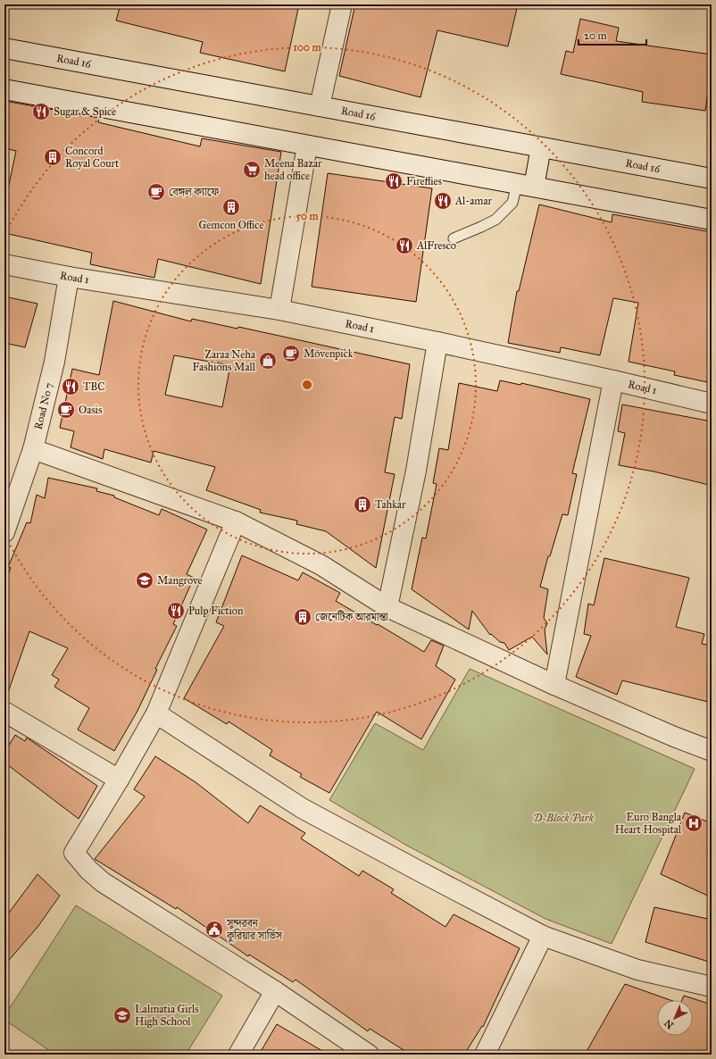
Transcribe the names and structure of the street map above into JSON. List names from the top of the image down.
{
  "streets": {
    "street": ["Road 16", "Road 1", "Road No 7"]
  },
  "crossings": [
    ["Road 1", "Road No 7"]
  ],
  "parks": ["D-Block Park"],
  "places": {
    "restaurant": [
      "Sugar & Spice",
      "Fireflies",
      "Al-amar",
      "AlFresco",
      "TBC",
      "Pulp Fiction"
    ],
    "building": [
      "Concord Royal Court",
      "Gemcon Office",
      "Tahkar",
      "জেনেটিক আরমান্তা"
    ],
    "supermarket": ["Meena Bazar head office"],
    "cafe": ["বেঙ্গল ক্যাফে", "Mövenpick", "Oasis"],
    "shop": ["Zaraa Neha Fashions Mall"],
    "school or university": ["Mangrove", "Lalmatia Girls High School"],
    "hospital": ["Euro Bangla Heart Hospital"],
    "public building": ["সুন্দরবন কুরিয়ার সার্ভিস"]
  },
  "scale_bar": "20 m",
  "north": "bottom left",
  "rings": ["100 m", "50 m"]
}
